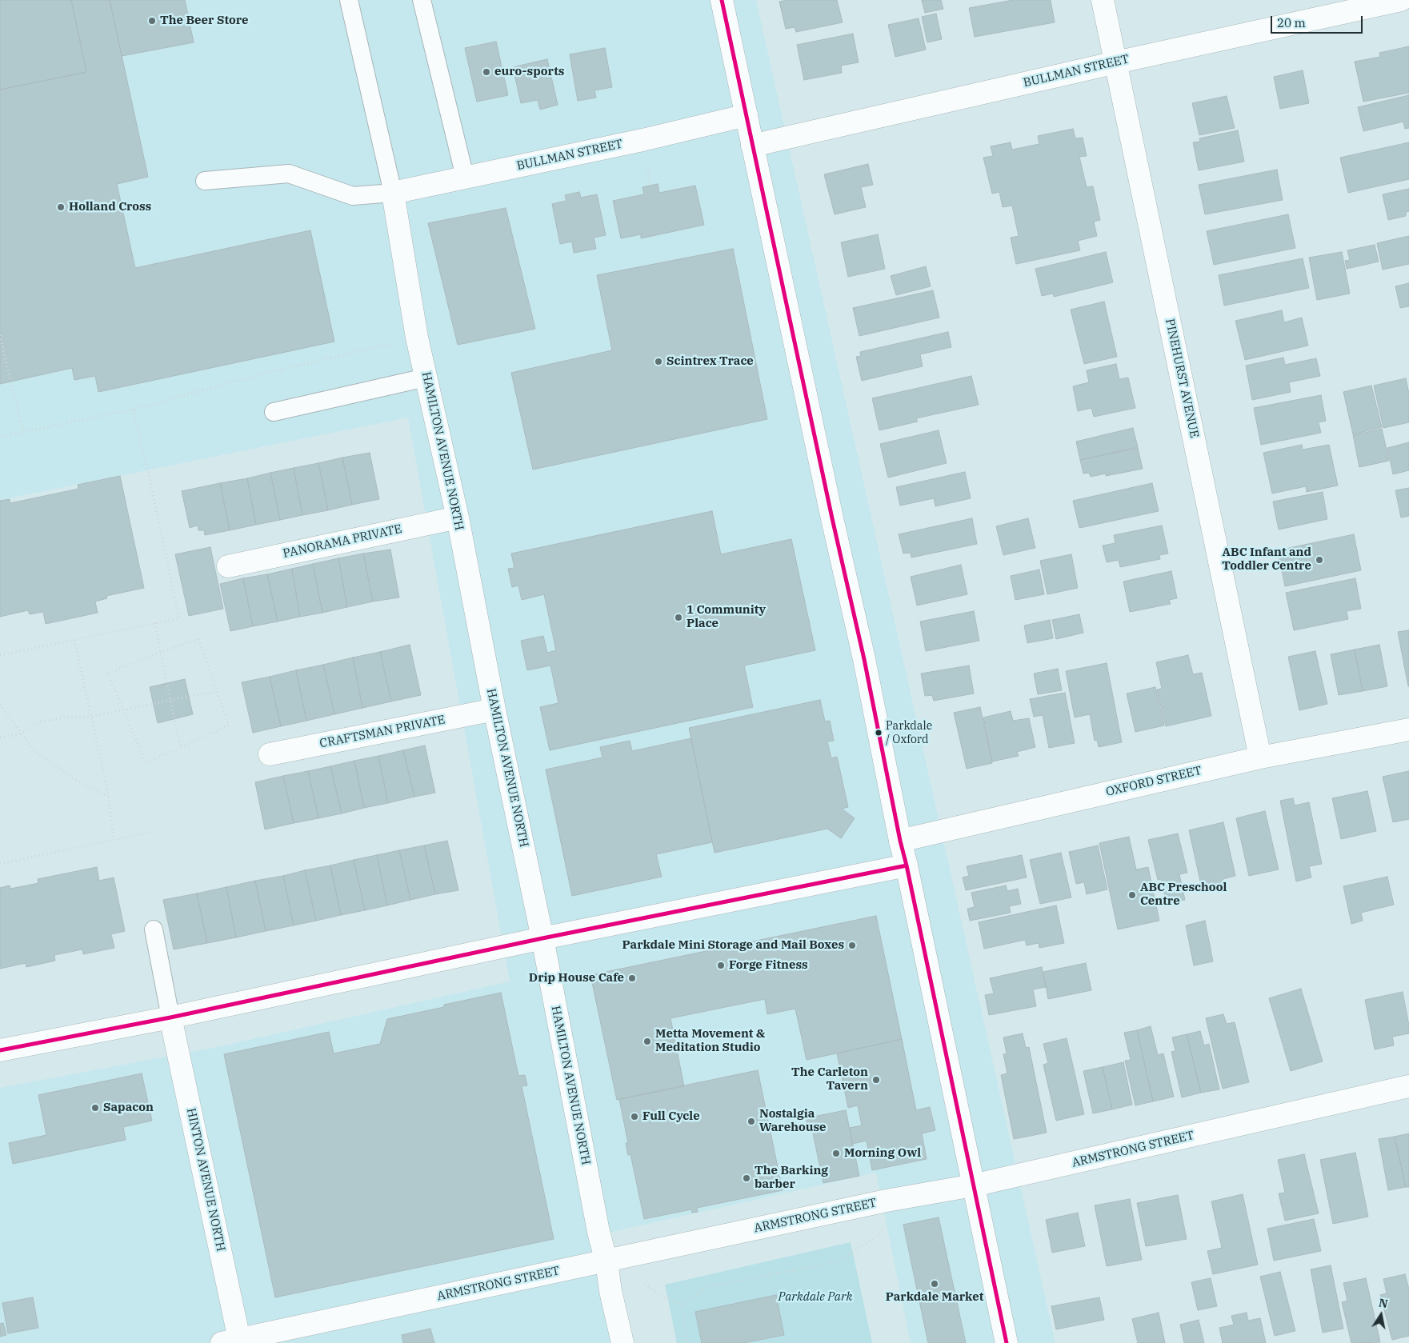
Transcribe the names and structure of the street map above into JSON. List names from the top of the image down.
{
  "streets": {
    "street": [
      "BULLMAN STREET",
      "PINEHURST AVENUE",
      "HAMILTON AVENUE NORTH",
      "PANORAMA PRIVATE",
      "CRAFTSMAN PRIVATE",
      "OXFORD STREET",
      "ARMSTRONG STREET",
      "HINTON AVENUE NORTH"
    ]
  },
  "crossings": [
    ["BULLMAN STREET", "PINEHURST AVENUE"],
    ["BULLMAN STREET", "HAMILTON AVENUE NORTH"],
    ["PINEHURST AVENUE", "OXFORD STREET"],
    ["HAMILTON AVENUE NORTH", "PANORAMA PRIVATE"],
    ["HAMILTON AVENUE NORTH", "CRAFTSMAN PRIVATE"],
    ["HAMILTON AVENUE NORTH", "ARMSTRONG STREET"],
    ["ARMSTRONG STREET", "HINTON AVENUE NORTH"]
  ],
  "parks": ["Parkdale Park"],
  "places": [
    "The Beer Store",
    "euro-sports",
    "Holland Cross",
    "Scintrex Trace",
    "ABC Infant and Toddler Centre",
    "1 Community Place",
    "Parkdale / Oxford",
    "ABC Preschool Centre",
    "Parkdale Mini Storage and Mail Boxes",
    "Forge Fitness",
    "Drip House Cafe",
    "Metta Movement & Meditation Studio",
    "The Carleton Tavern",
    "Sapacon",
    "Full Cycle",
    "Nostalgia Warehouse",
    "Morning Owl",
    "The Barking barber",
    "Parkdale Market"
  ],
  "scale_bar": "20 m",
  "north": "top"
}
